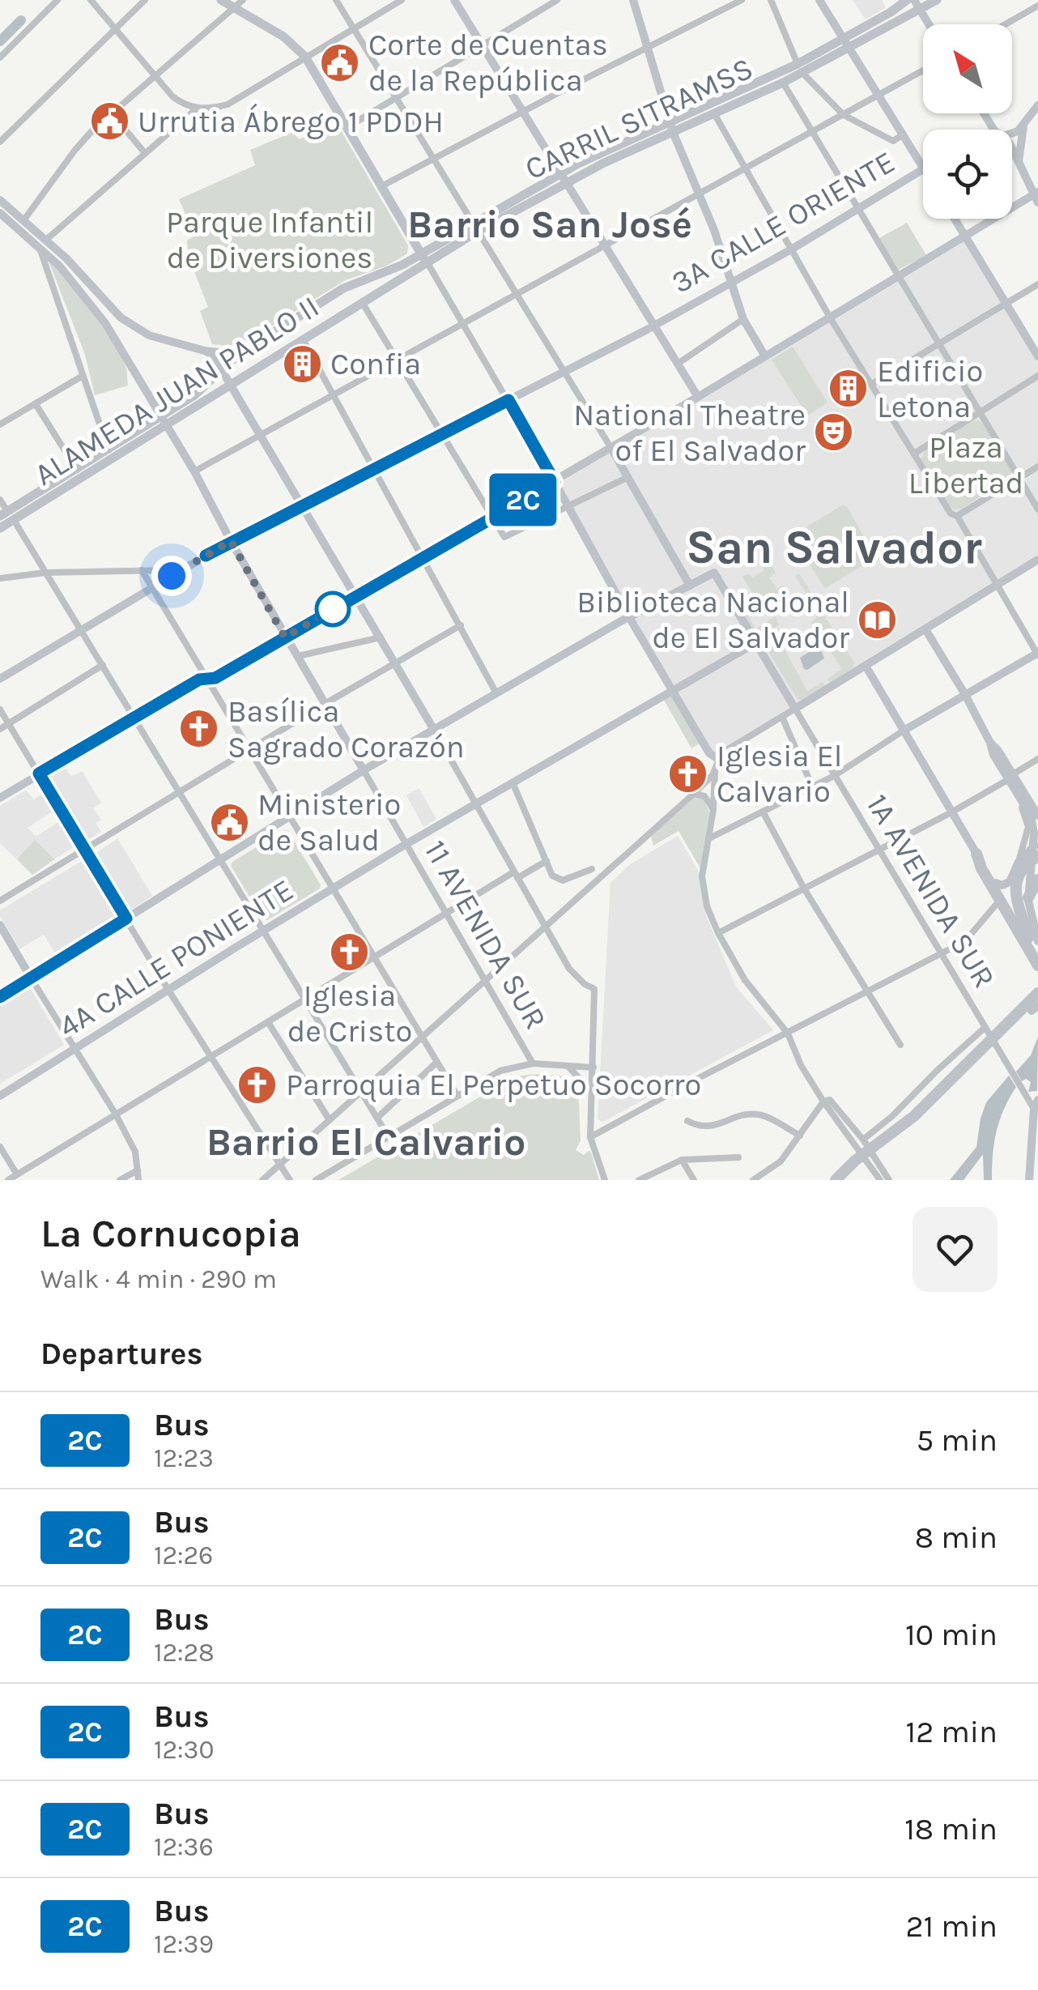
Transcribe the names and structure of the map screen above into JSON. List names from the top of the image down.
{
  "streets": {
    "main road": [
      "CARRIL SITRAMSS",
      "3A CALLE ORIENTE",
      "ALAMEDA JUAN PABLO II",
      "1A AVENIDA SUR",
      "11 AVENIDA SUR",
      "4A CALLE PONIENTE"
    ]
  },
  "crossings": [
    ["CARRIL SITRAMSS", "ALAMEDA JUAN PABLO II"],
    ["3A CALLE ORIENTE", "11 AVENIDA SUR"],
    ["ALAMEDA JUAN PABLO II", "11 AVENIDA SUR"],
    ["1A AVENIDA SUR", "4A CALLE PONIENTE"],
    ["11 AVENIDA SUR", "4A CALLE PONIENTE"]
  ],
  "districts": ["Barrio San José", "San Salvador", "Barrio El Calvario"],
  "parks": ["Parque Infantil de Diversiones", "Plaza Libertad"],
  "places": {
    "public building": ["Corte de Cuentas de la República", "Urrutia Ábrego 1 PDDH", "Ministerio de Salud"],
    "building": ["Confia", "Edificio Letona"],
    "theatre": ["National Theatre of El Salvador"],
    "library": ["Biblioteca Nacional de El Salvador"],
    "church": [
      "Basílica Sagrado Corazón",
      "Iglesia El Calvario",
      "Iglesia de Cristo",
      "Parroquia El Perpetuo Socorro"
    ]
  },
  "lines": ["bus line 2C"],
  "north": "top left",
  "page": {
    "on_map": "2C",
    "heading": [
      ["La Cornucopia", "Walk · 4 min · 290 m"],
      "Departures"
    ],
    "list": [
      {
        "mark": "2C",
        "name": "Bus",
        "note": "12:23",
        "value": "5 min"
      },
      {
        "mark": "2C",
        "name": "Bus",
        "note": "12:26",
        "value": "8 min"
      },
      {
        "mark": "2C",
        "name": "Bus",
        "note": "12:28",
        "value": "10 min"
      },
      {
        "mark": "2C",
        "name": "Bus",
        "note": "12:30",
        "value": "12 min"
      },
      {
        "mark": "2C",
        "name": "Bus",
        "note": "12:36",
        "value": "18 min"
      },
      {
        "mark": "2C",
        "name": "Bus",
        "note": "12:39",
        "value": "21 min"
      }
    ]
  }
}
